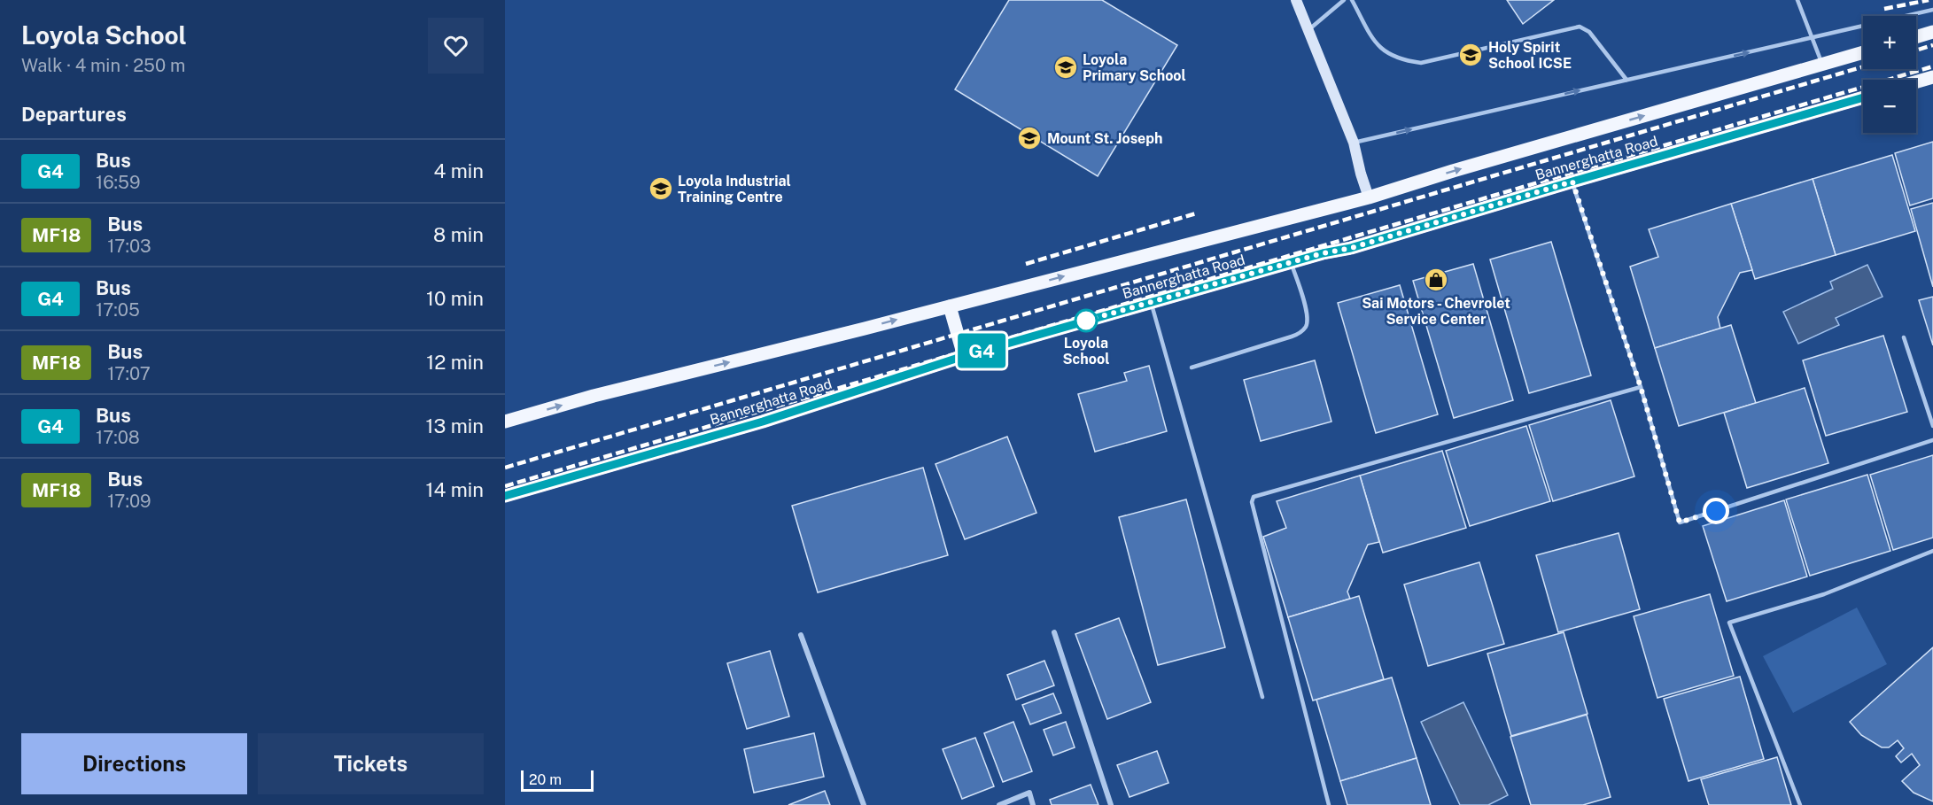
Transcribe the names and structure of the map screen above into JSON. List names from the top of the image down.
{
  "streets": {
    "main road": ["Bannerghatta Road"]
  },
  "places": {
    "school or university": [
      "Holy Spirit School ICSE",
      "Loyola Primary School",
      "Mount St. Joseph",
      "Loyola Industrial Training Centre"
    ],
    "shop": ["Sai Motors - Chevrolet Service Center"],
    "other": ["Loyola School"]
  },
  "lines": ["bus line G4"],
  "scale_bar": "20 m",
  "page": {
    "heading": [
      ["Loyola School", "Walk · 4 min · 250 m"],
      "Departures"
    ],
    "on_map": "G4",
    "map_buttons": ["+", "−"],
    "list": [
      {
        "mark": "G4",
        "name": "Bus",
        "note": "16:59",
        "value": "4 min"
      },
      {
        "mark": "MF18",
        "name": "Bus",
        "note": "17:03",
        "value": "8 min"
      },
      {
        "mark": "G4",
        "name": "Bus",
        "note": "17:05",
        "value": "10 min"
      },
      {
        "mark": "MF18",
        "name": "Bus",
        "note": "17:07",
        "value": "12 min"
      },
      {
        "mark": "G4",
        "name": "Bus",
        "note": "17:08",
        "value": "13 min"
      },
      {
        "mark": "MF18",
        "name": "Bus",
        "note": "17:09",
        "value": "14 min"
      }
    ],
    "buttons": ["Directions", "Tickets"],
    "scale": "20 m"
  }
}
